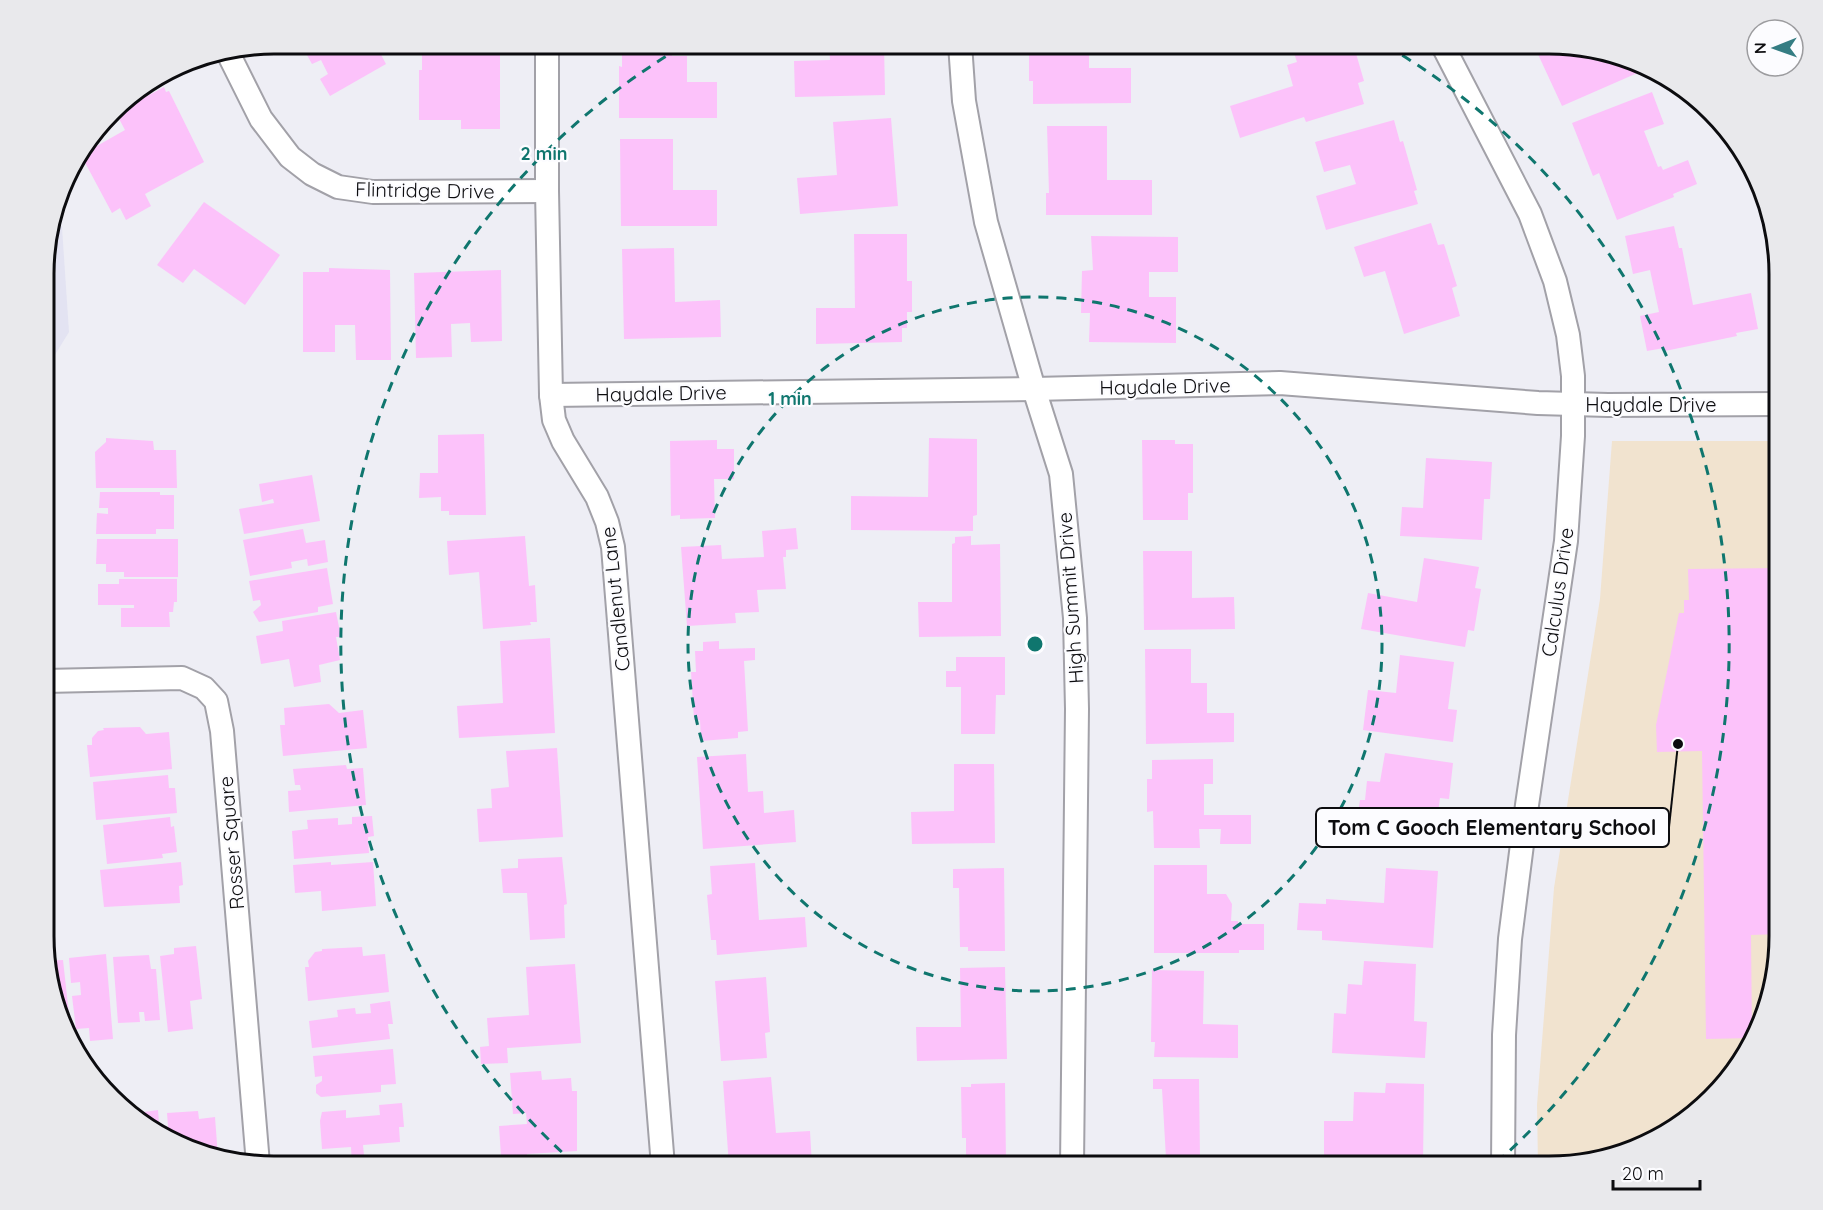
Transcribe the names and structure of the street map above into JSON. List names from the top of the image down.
{
  "streets": {
    "street": [
      "Flintridge Drive",
      "Haydale Drive",
      "Calculus Drive",
      "High Summit Drive",
      "Candlenut Lane",
      "Rosser Square"
    ]
  },
  "crossings": [
    ["Flintridge Drive", "Candlenut Lane"],
    ["Haydale Drive", "Calculus Drive"],
    ["Haydale Drive", "High Summit Drive"],
    ["Haydale Drive", "Candlenut Lane"]
  ],
  "places": ["Tom C Gooch Elementary School"],
  "scale_bar": "20 m",
  "north": "left",
  "rings": ["2 min", "1 min"]
}
